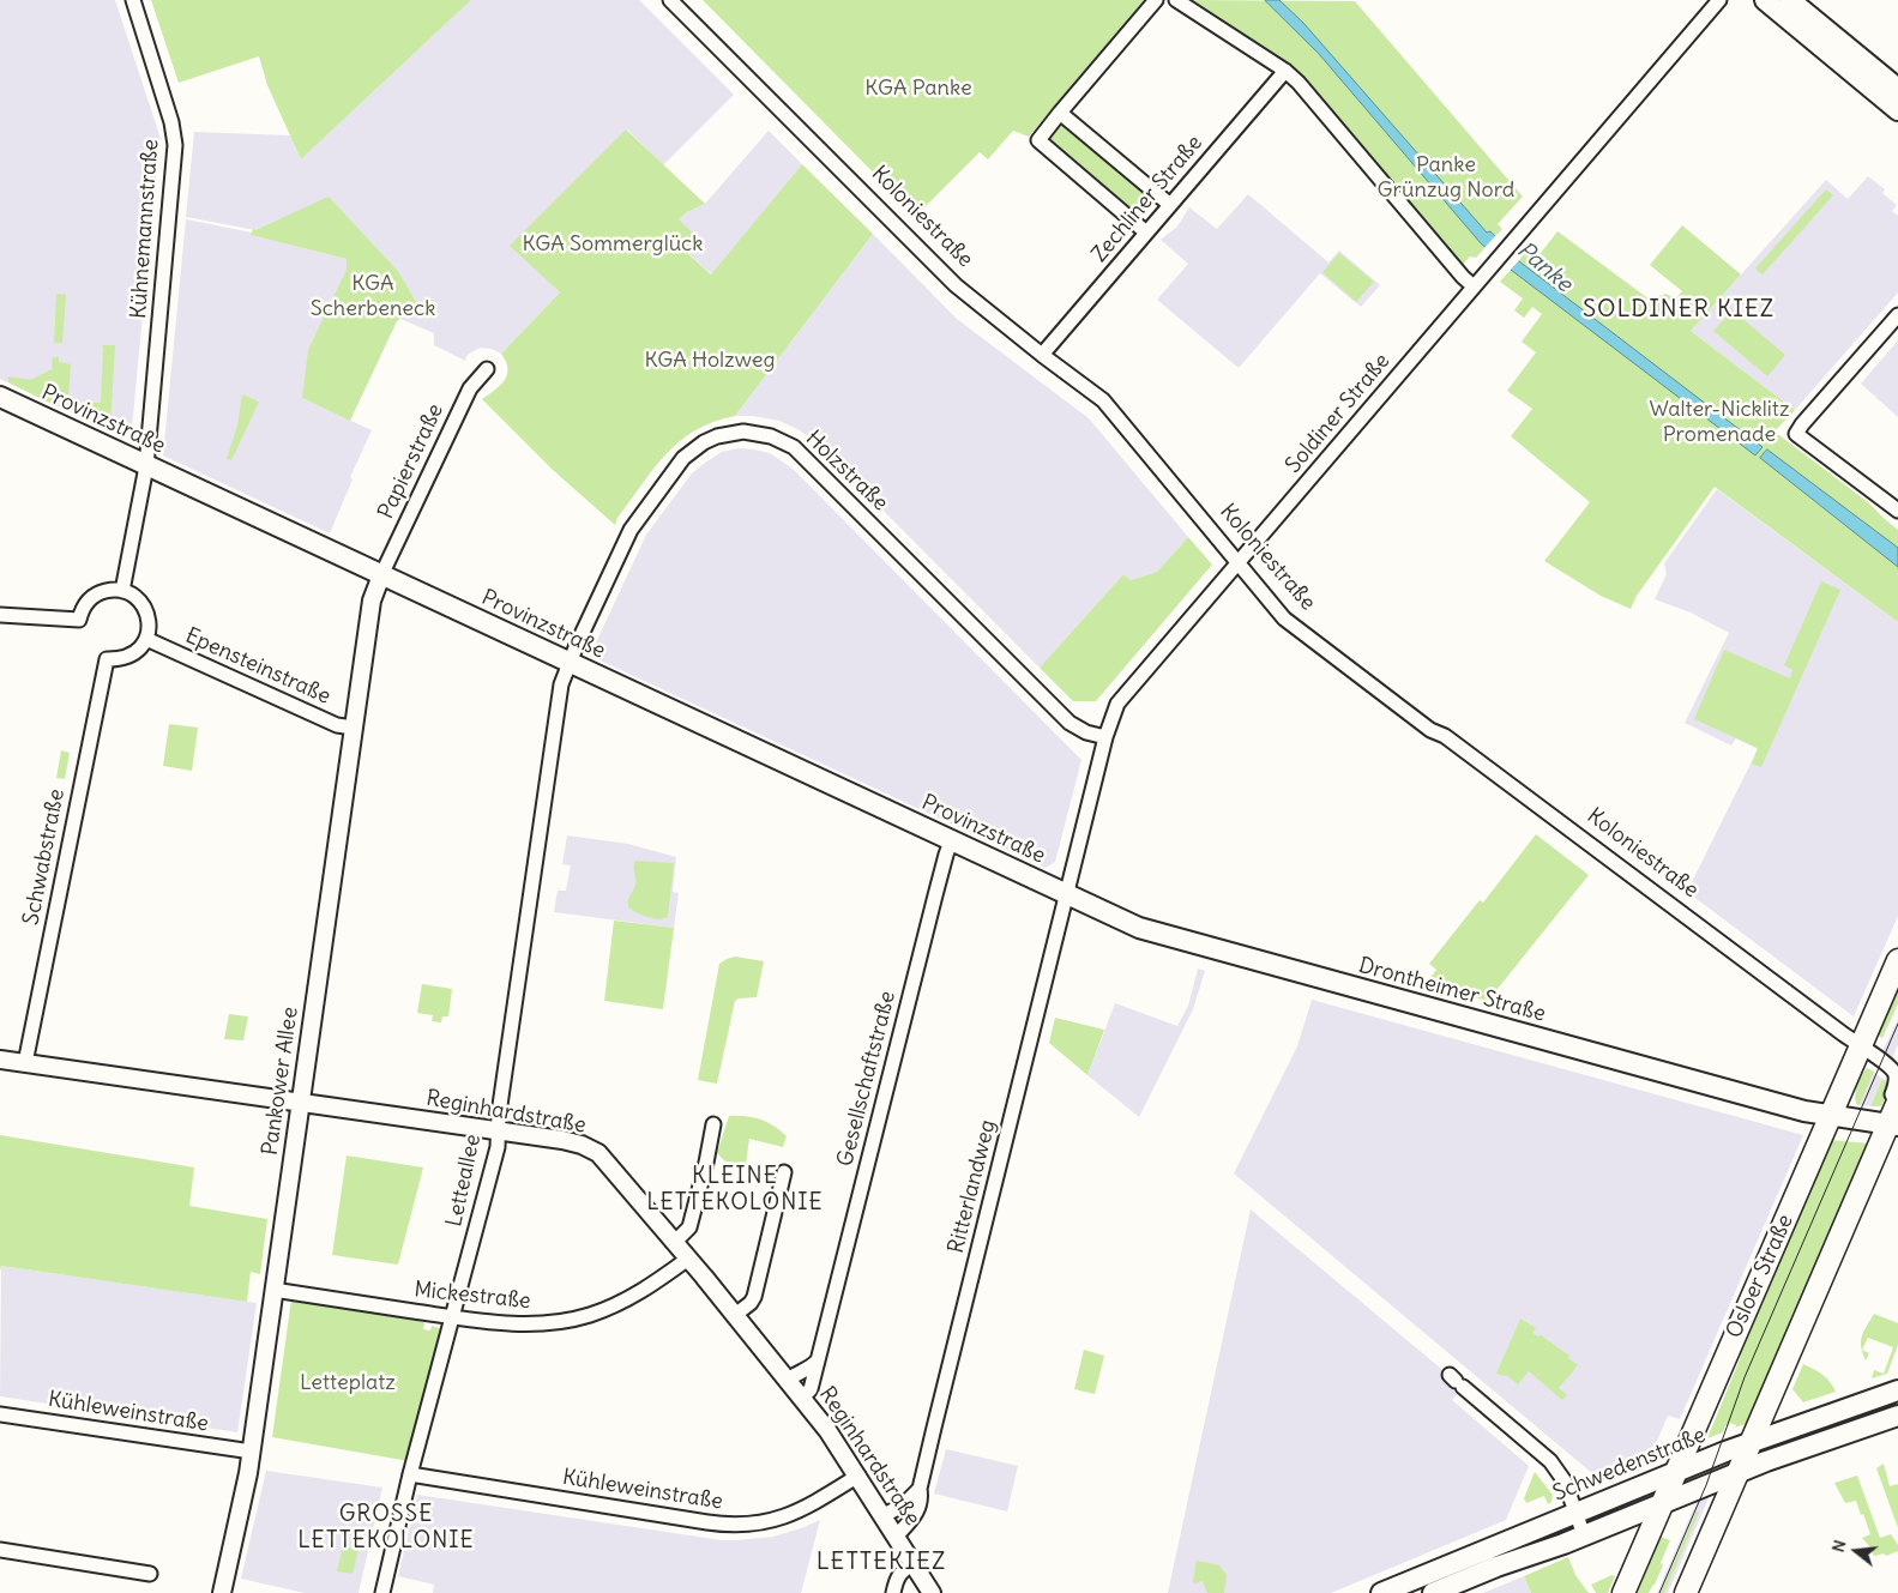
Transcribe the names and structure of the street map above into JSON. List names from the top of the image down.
{
  "streets": {
    "main road": [
      "Provinzstraße",
      "Drontheimer Straße",
      "Osloer Straße",
      "Schwedenstraße"
    ],
    "street": [
      "Zechliner Straße",
      "Koloniestraße",
      "Kühnemannstraße",
      "Soldiner Straße",
      "Papierstraße",
      "Holzstraße",
      "Epensteinstraße",
      "Schwabstraße",
      "Gesellschaftstraße",
      "Pankower Allee",
      "Reginhardstraße",
      "Letteallee",
      "Ritterlandweg",
      "Mickestraße",
      "Kühleweinstraße"
    ]
  },
  "crossings": [
    ["Zechliner Straße", "Koloniestraße"],
    ["Koloniestraße", "Soldiner Straße"],
    ["Koloniestraße", "Drontheimer Straße"],
    ["Koloniestraße", "Osloer Straße"],
    ["Kühnemannstraße", "Provinzstraße"],
    ["Soldiner Straße", "Provinzstraße"],
    ["Soldiner Straße", "Holzstraße"],
    ["Soldiner Straße", "Drontheimer Straße"],
    ["Soldiner Straße", "Ritterlandweg"],
    ["Provinzstraße", "Papierstraße"],
    ["Provinzstraße", "Holzstraße"],
    ["Provinzstraße", "Drontheimer Straße"],
    ["Provinzstraße", "Gesellschaftstraße"],
    ["Provinzstraße", "Pankower Allee"],
    ["Provinzstraße", "Letteallee"],
    ["Provinzstraße", "Ritterlandweg"],
    ["Papierstraße", "Pankower Allee"],
    ["Holzstraße", "Letteallee"],
    ["Epensteinstraße", "Schwabstraße"],
    ["Epensteinstraße", "Pankower Allee"],
    ["Schwabstraße", "Reginhardstraße"],
    ["Drontheimer Straße", "Ritterlandweg"],
    ["Drontheimer Straße", "Osloer Straße"],
    ["Gesellschaftstraße", "Reginhardstraße"],
    ["Pankower Allee", "Reginhardstraße"],
    ["Pankower Allee", "Mickestraße"],
    ["Pankower Allee", "Kühleweinstraße"],
    ["Reginhardstraße", "Letteallee"],
    ["Reginhardstraße", "Ritterlandweg"],
    ["Reginhardstraße", "Mickestraße"],
    ["Reginhardstraße", "Kühleweinstraße"],
    ["Letteallee", "Mickestraße"],
    ["Letteallee", "Kühleweinstraße"],
    ["Osloer Straße", "Schwedenstraße"]
  ],
  "districts": [
    "SOLDINER KIEZ",
    "KLEINE LETTEKOLONIE",
    "GROSSE LETTEKOLONIE",
    "LETTEKIEZ"
  ],
  "water": ["Panke"],
  "parks": [
    "KGA Panke",
    "Panke Grünzug Nord",
    "KGA Sommerglück",
    "KGA Scherbeneck",
    "KGA Holzweg",
    "Walter-Nicklitz Promenade",
    "Letteplatz"
  ],
  "north": "left"
}
